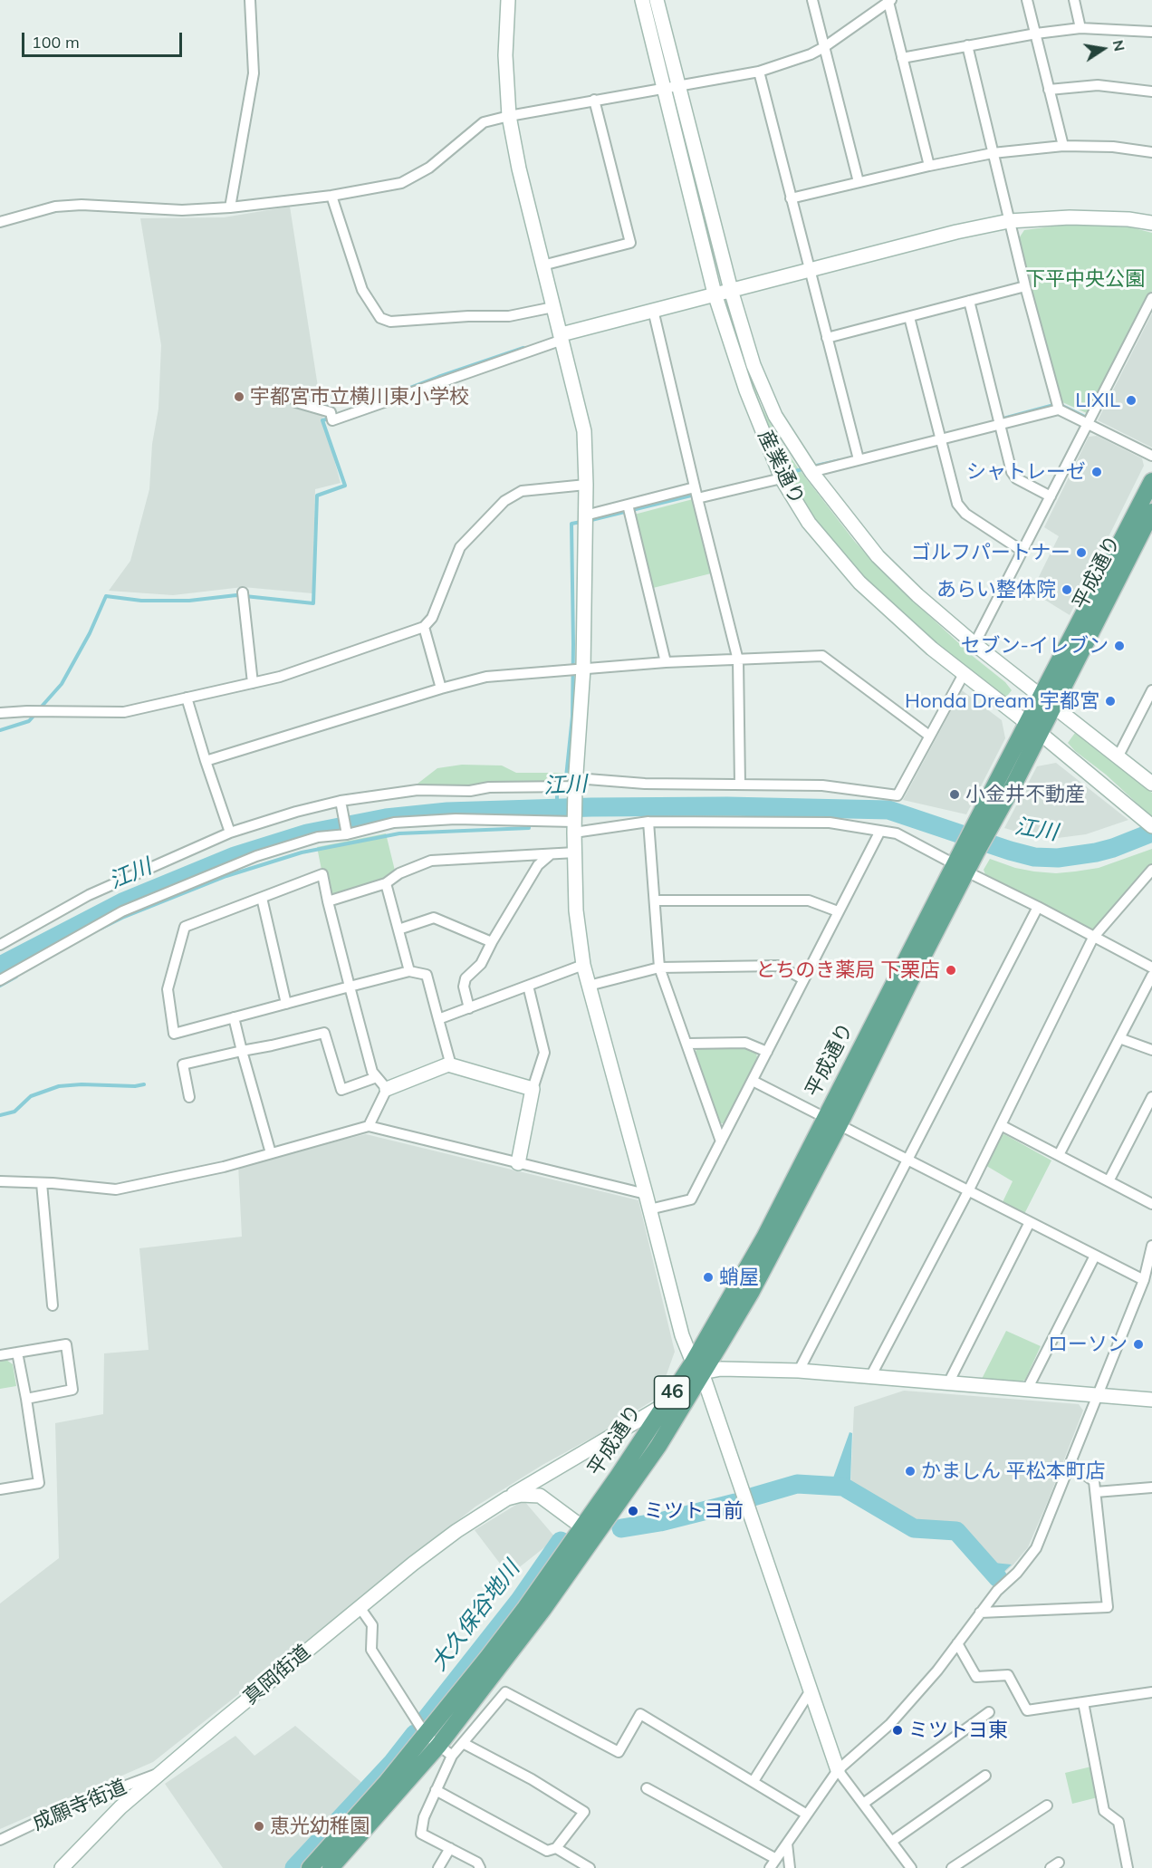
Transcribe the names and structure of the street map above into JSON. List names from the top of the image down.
{
  "streets": {
    "main road": ["平成通り", "46"],
    "street": ["産業通り", "真岡街道", "成願寺街道"]
  },
  "crossings": [
    ["産業通り", "平成通り"],
    ["平成通り", "真岡街道"],
    ["真岡街道", "成願寺街道"]
  ],
  "water": ["江川", "大久保谷地川"],
  "parks": ["下平中央公園"],
  "places": [
    "宇都宮市立横川東小学校",
    "LIXIL",
    "シャトレーゼ",
    "ゴルフパートナー",
    "あらい整体院",
    "セブン-イレブン",
    "Honda Dream 宇都宮",
    "小金井不動産",
    "とちのき薬局 下栗店",
    "蛸屋",
    "ローソン",
    "かましん 平松本町店",
    "ミツトヨ前",
    "ミツトヨ東",
    "恵光幼稚園"
  ],
  "scale_bar": "100 m",
  "north": "right"
}
